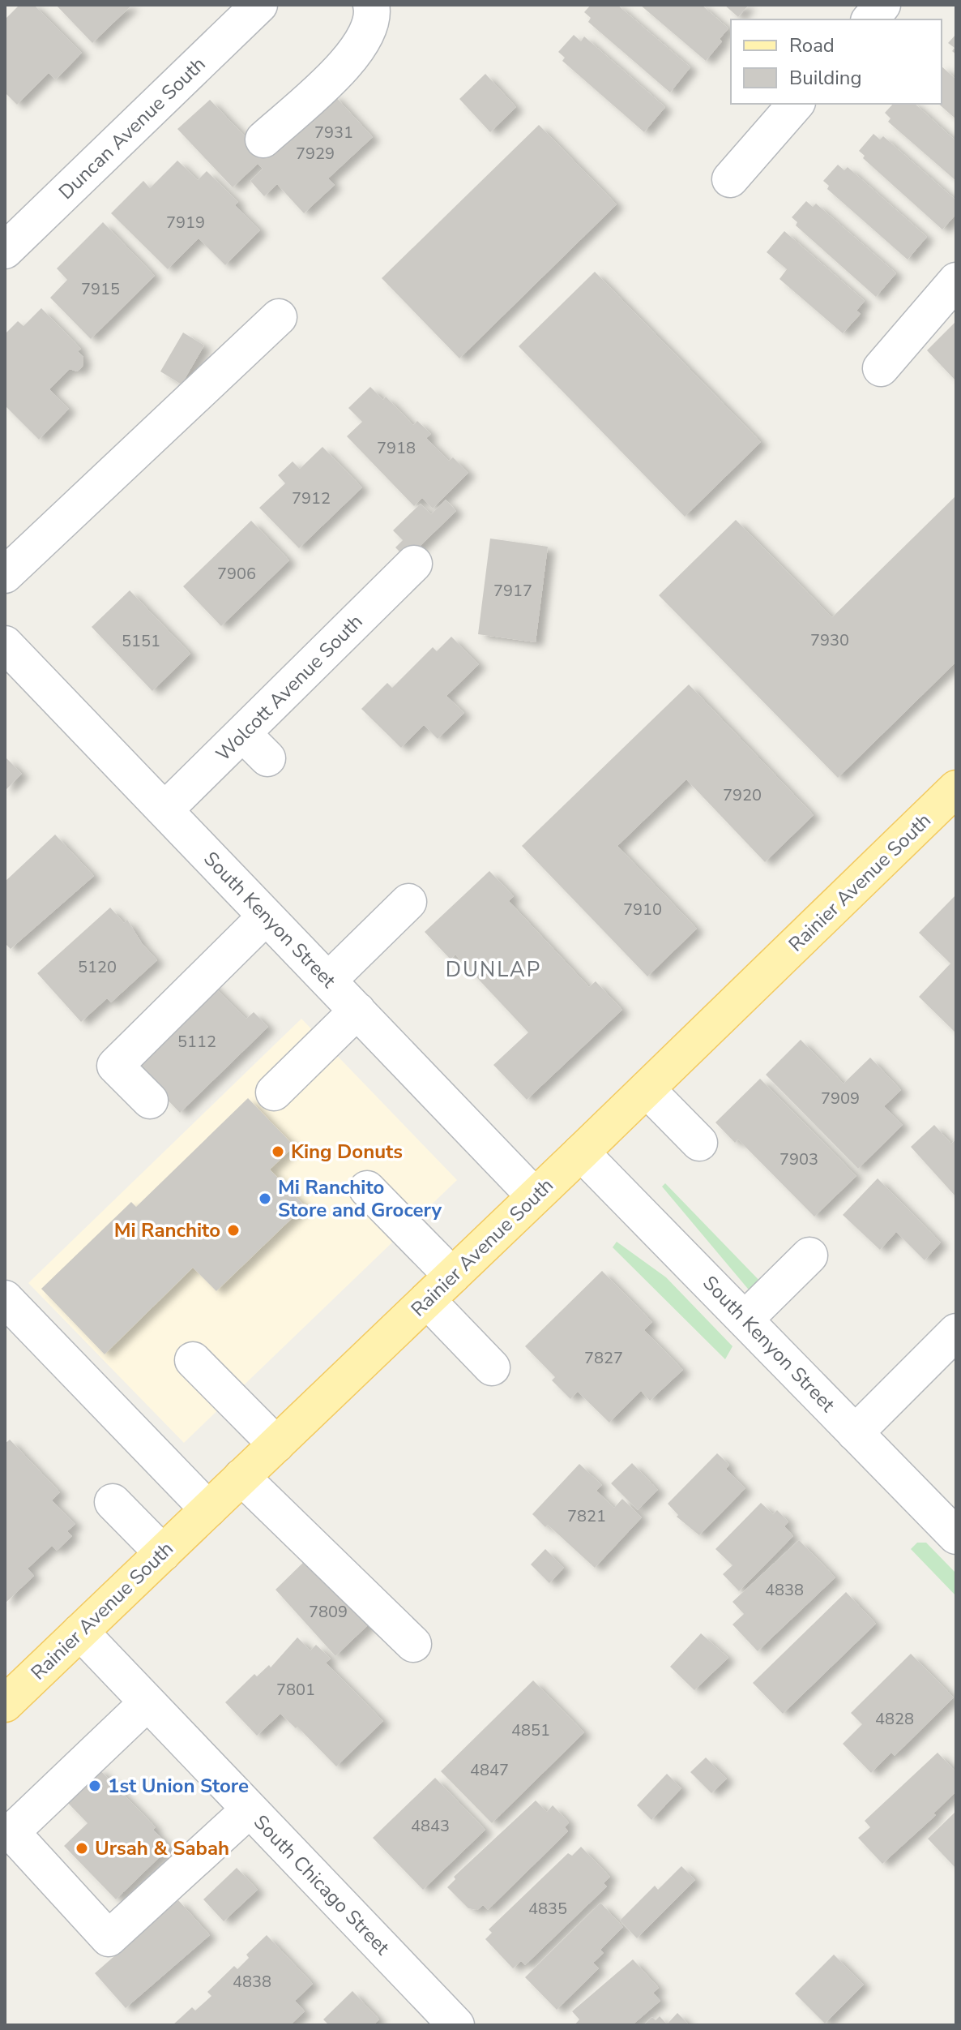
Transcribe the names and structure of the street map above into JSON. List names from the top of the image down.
{
  "streets": {
    "main road": ["Rainier Avenue South"],
    "street": [
      "Duncan Avenue South",
      "Wolcott Avenue South",
      "South Kenyon Street",
      "South Chicago Street"
    ]
  },
  "crossings": [
    ["Wolcott Avenue South", "South Kenyon Street"],
    ["Rainier Avenue South", "South Kenyon Street"],
    ["Rainier Avenue South", "South Chicago Street"]
  ],
  "districts": ["DUNLAP"],
  "places": [
    "King Donuts",
    "Mi Ranchito Store and Grocery",
    "Mi Ranchito",
    "1st Union Store",
    "Ursah & Sabah"
  ],
  "house_numbers": [
    "7931",
    "7929",
    "7919",
    "7915",
    "7918",
    "7912",
    "7906",
    "7917",
    "7930",
    "5151",
    "7920",
    "7910",
    "5120",
    "5112",
    "7909",
    "7903",
    "7827",
    "7821",
    "4838",
    "7809",
    "7801",
    "4828",
    "4851",
    "4847",
    "4843",
    "4835",
    "4838"
  ],
  "legend": ["Road", "Building"]
}
